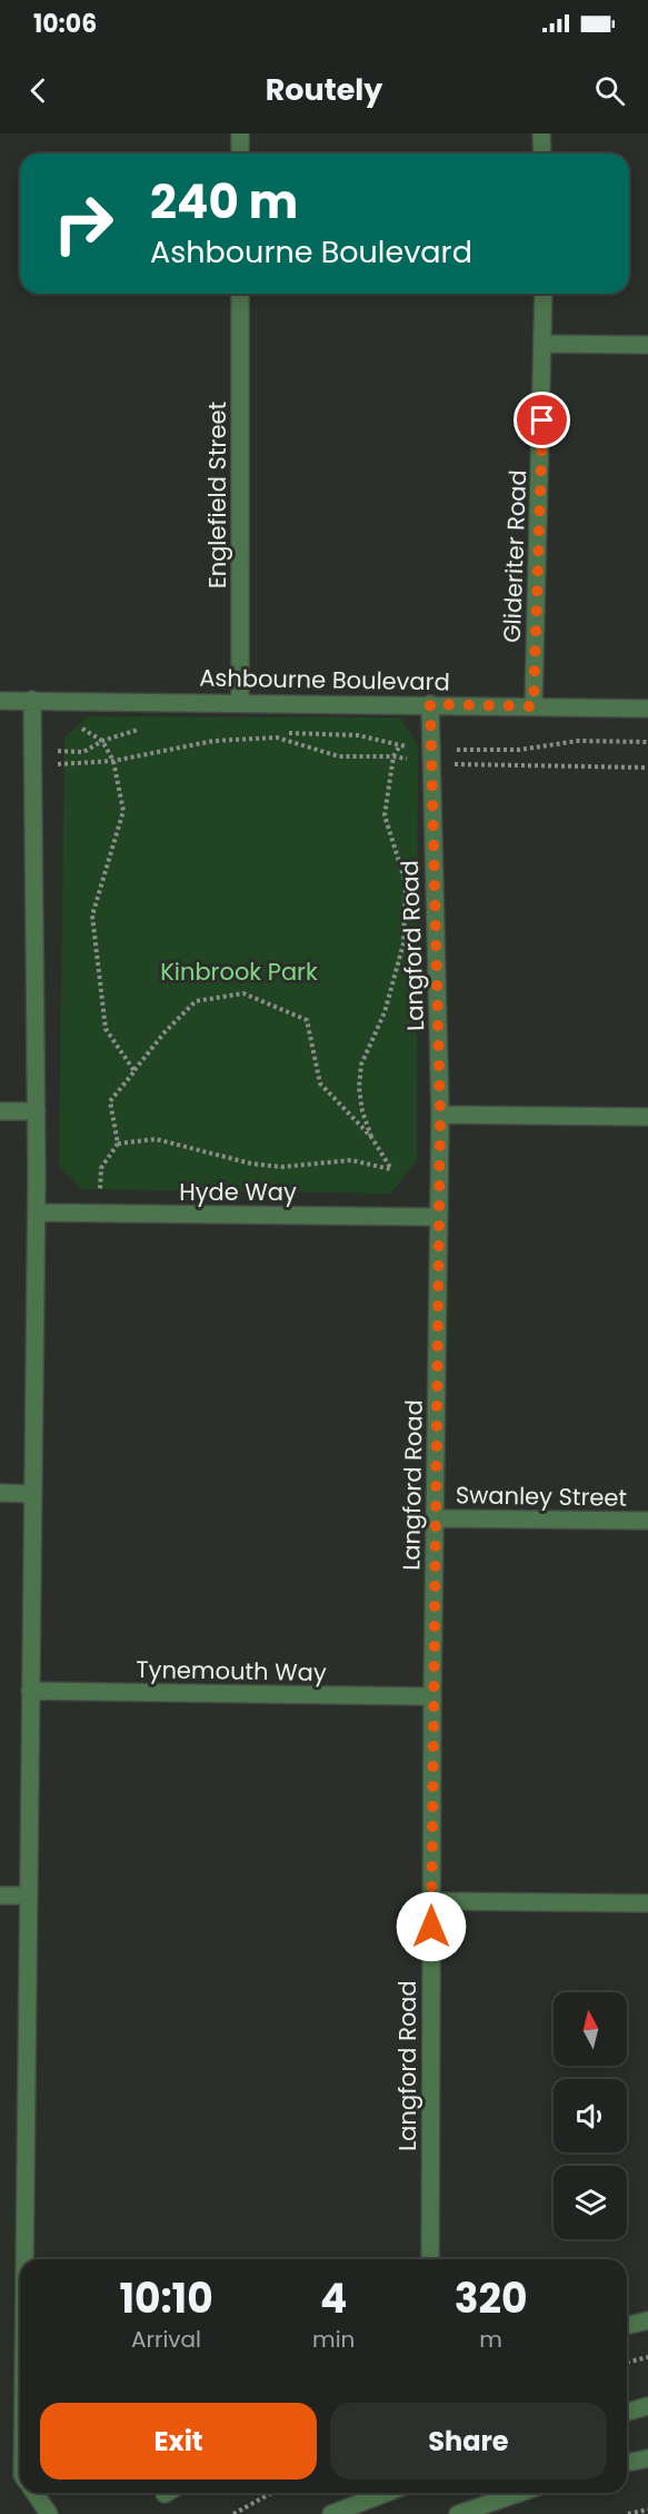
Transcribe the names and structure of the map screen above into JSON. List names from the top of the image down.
{
  "streets": {
    "street": [
      "Englefield Street",
      "Glideriter Road",
      "Ashbourne Boulevard",
      "Langford Road",
      "Hyde Way",
      "Swanley Street",
      "Tynemouth Way"
    ]
  },
  "crossings": [
    ["Englefield Street", "Ashbourne Boulevard"],
    ["Glideriter Road", "Ashbourne Boulevard"],
    ["Ashbourne Boulevard", "Langford Road"],
    ["Langford Road", "Hyde Way"],
    ["Langford Road", "Swanley Street"],
    ["Langford Road", "Tynemouth Way"]
  ],
  "parks": ["Kinbrook Park"],
  "north": "top",
  "page": {
    "status": "10:06",
    "header": "Routely",
    "turn": ["240 m", "Ashbourne Boulevard"],
    "eta": [
      "10:10",
      "Arrival",
      "4",
      "min",
      "320",
      "m"
    ],
    "buttons": ["Exit", "Share"]
  }
}
